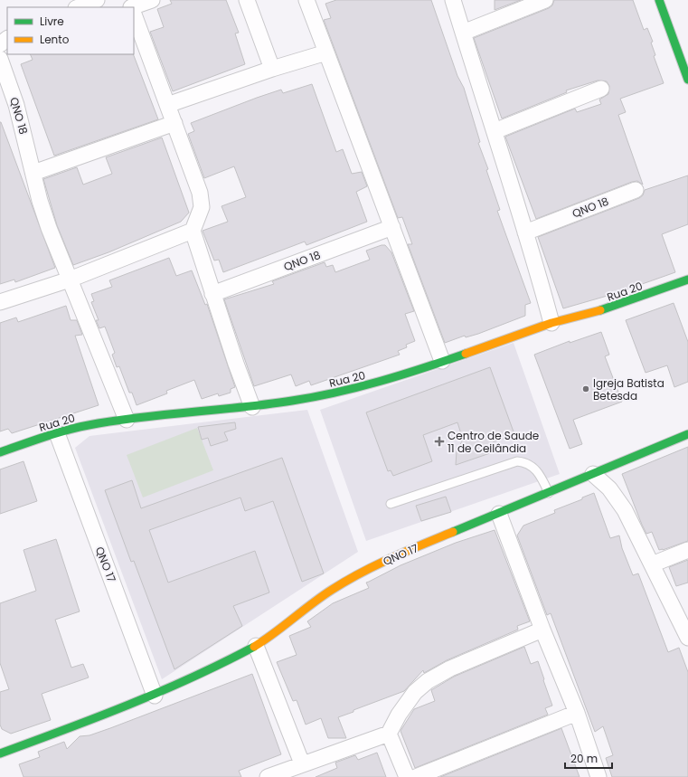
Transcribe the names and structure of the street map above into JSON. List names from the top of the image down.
{
  "streets": {
    "street": ["QNO 18", "Rua 20", "QNO 17"]
  },
  "crossings": [
    ["QNO 18", "Rua 20"],
    ["Rua 20", "QNO 17"]
  ],
  "places": {
    "other": ["Igreja Batista Betesda"],
    "health": ["Centro de Saude 11 de Ceilândia"]
  },
  "legend": ["Livre", "Lento"],
  "scale_bar": "20 m"
}
